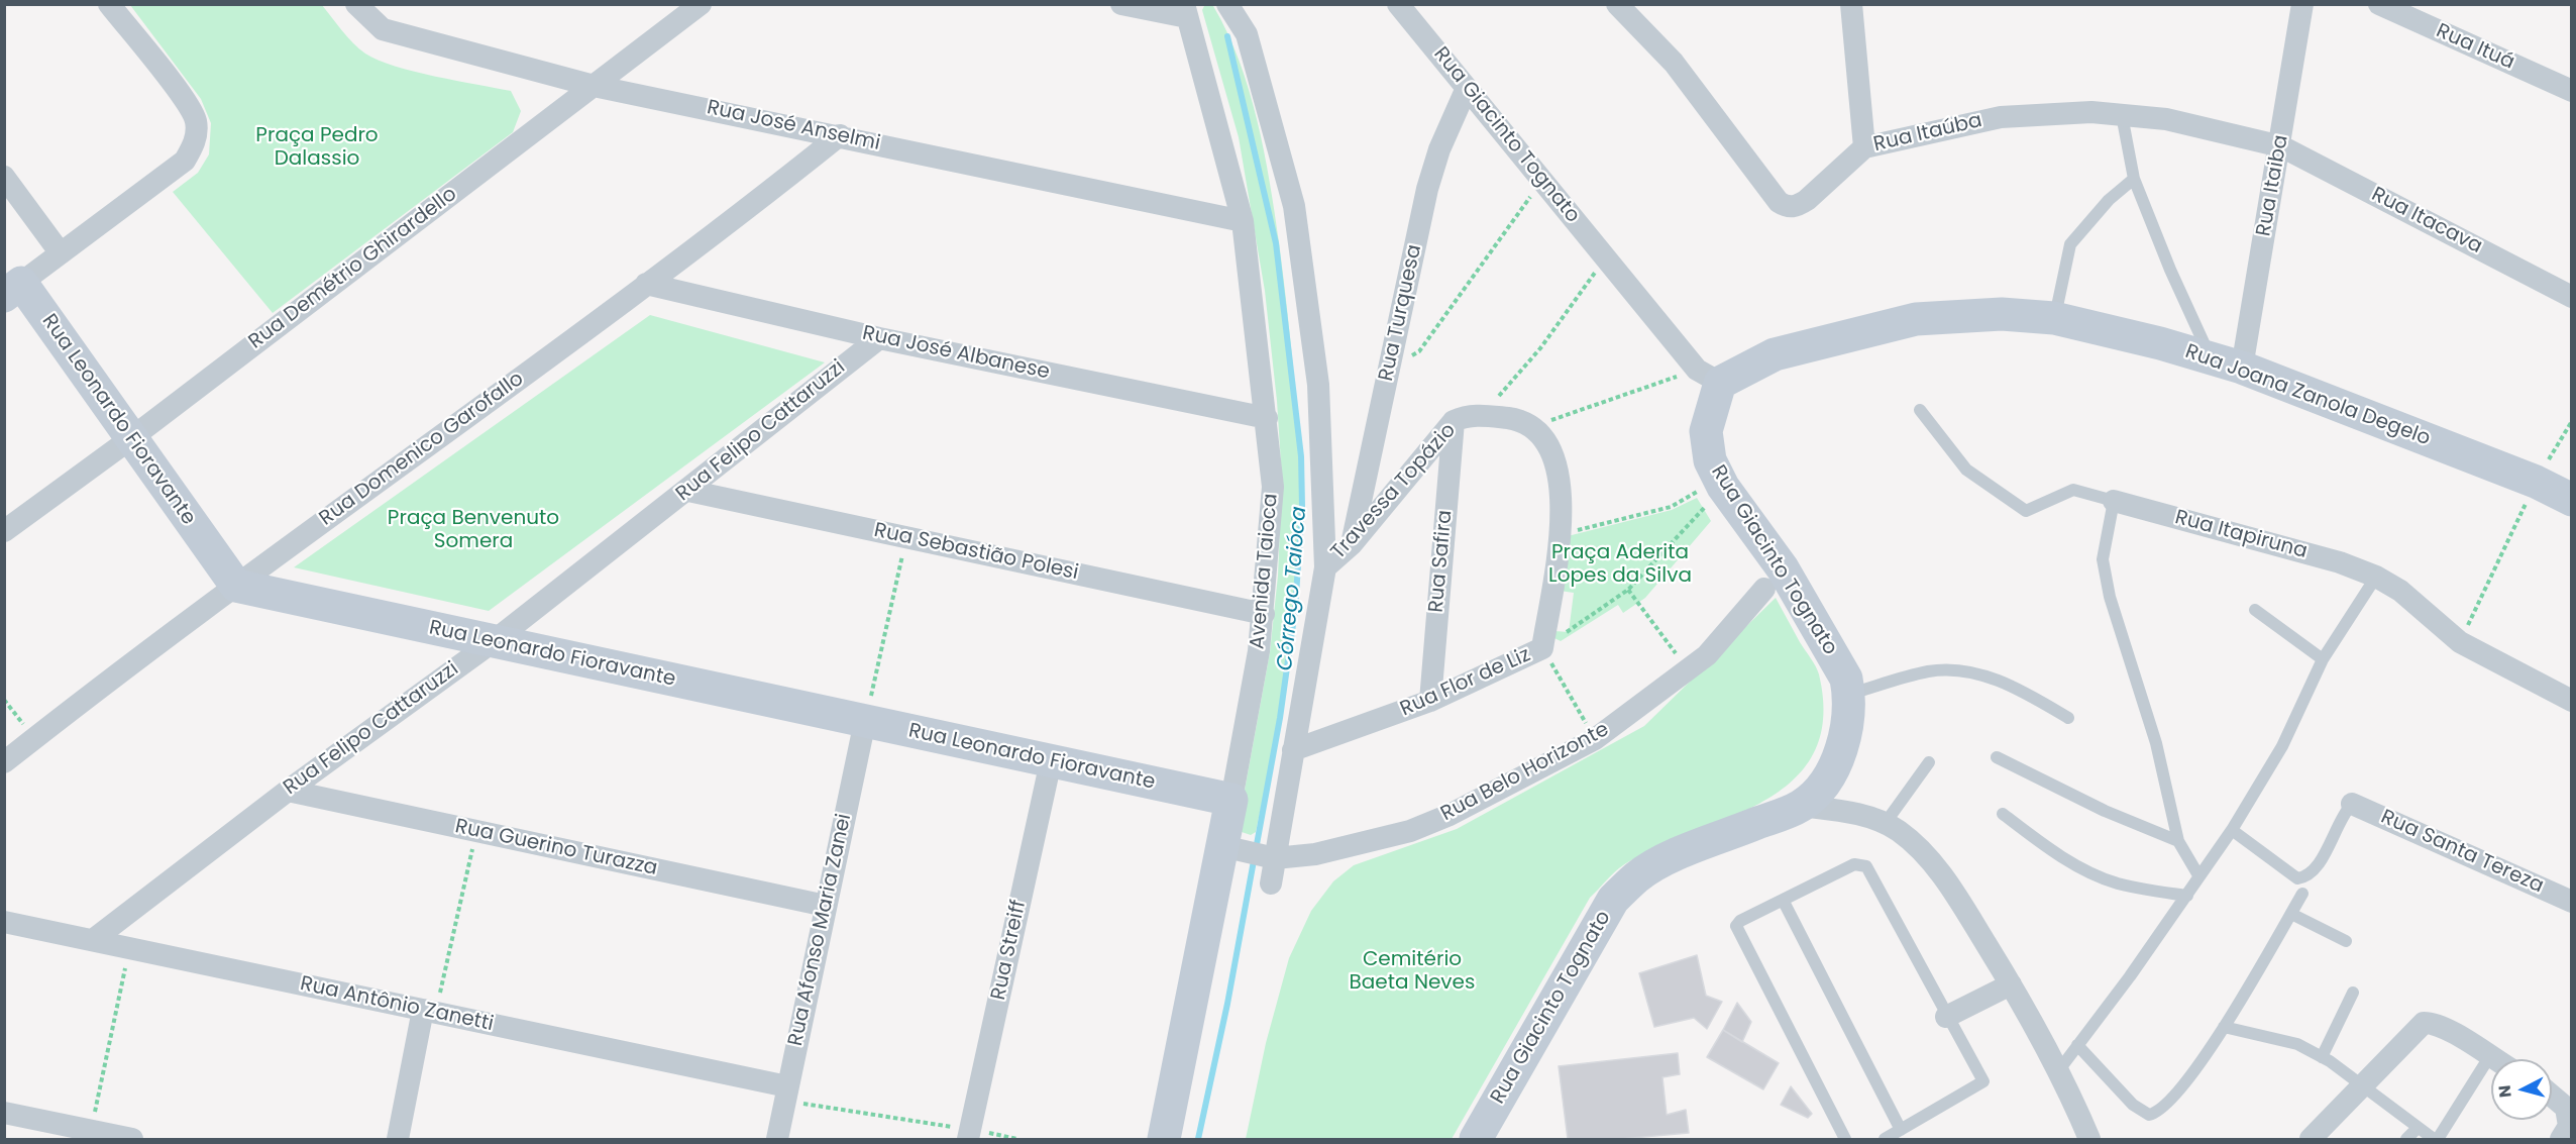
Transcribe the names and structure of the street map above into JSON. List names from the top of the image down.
{
  "streets": {
    "street": [
      "Rua Ituá",
      "Rua José Anselmi",
      "Rua Itaúba",
      "Rua Giacinto Tognato",
      "Rua Itaiba",
      "Rua Itacava",
      "Rua Demétrio Ghirardello",
      "Rua Turquesa",
      "Rua José Albanese",
      "Rua Joana Zanola Degelo",
      "Rua Leonardo Fioravante",
      "Rua Felipo Cattaruzzi",
      "Rua Domenico Garofallo",
      "Travessa Topázio",
      "Rua Itapiruna",
      "Rua Sebastião Polesi",
      "Rua Safira",
      "Avenida Taioca",
      "Rua Flor de Liz",
      "Rua Belo Horizonte",
      "Rua Guerino Turazza",
      "Rua Santa Tereza",
      "Rua Afonso Maria Zanei",
      "Rua Streiff",
      "Rua Antônio Zanetti"
    ]
  },
  "crossings": [
    ["Rua José Anselmi", "Rua Demétrio Ghirardello"],
    ["Rua José Anselmi", "Rua Domenico Garofallo"],
    ["Rua José Anselmi", "Avenida Taioca"],
    ["Rua Itaúba", "Rua Itaiba"],
    ["Rua Itaúba", "Rua Itacava"],
    ["Rua Giacinto Tognato", "Rua Turquesa"],
    ["Rua Giacinto Tognato", "Rua Joana Zanola Degelo"],
    ["Rua Giacinto Tognato", "Travessa Topázio"],
    ["Rua Itaiba", "Rua Itacava"],
    ["Rua Itaiba", "Rua Joana Zanola Degelo"],
    ["Rua Demétrio Ghirardello", "Rua Leonardo Fioravante"],
    ["Rua Turquesa", "Travessa Topázio"],
    ["Rua José Albanese", "Rua Felipo Cattaruzzi"],
    ["Rua José Albanese", "Rua Domenico Garofallo"],
    ["Rua José Albanese", "Avenida Taioca"],
    ["Rua Leonardo Fioravante", "Rua Felipo Cattaruzzi"],
    ["Rua Leonardo Fioravante", "Rua Domenico Garofallo"],
    ["Rua Leonardo Fioravante", "Avenida Taioca"],
    ["Rua Leonardo Fioravante", "Rua Afonso Maria Zanei"],
    ["Rua Leonardo Fioravante", "Rua Streiff"],
    ["Rua Felipo Cattaruzzi", "Rua Sebastião Polesi"],
    ["Rua Felipo Cattaruzzi", "Rua Guerino Turazza"],
    ["Rua Felipo Cattaruzzi", "Rua Antônio Zanetti"],
    ["Travessa Topázio", "Rua Safira"],
    ["Rua Sebastião Polesi", "Avenida Taioca"],
    ["Rua Safira", "Rua Flor de Liz"],
    ["Avenida Taioca", "Rua Belo Horizonte"],
    ["Rua Guerino Turazza", "Rua Afonso Maria Zanei"],
    ["Rua Afonso Maria Zanei", "Rua Antônio Zanetti"]
  ],
  "water": ["Córrego Taióca"],
  "parks": [
    "Praça Pedro Dalassio",
    "Praça Benvenuto Somera",
    "Praça Aderita Lopes da Silva",
    "Cemitério Baeta Neves"
  ],
  "north": "left"
}
